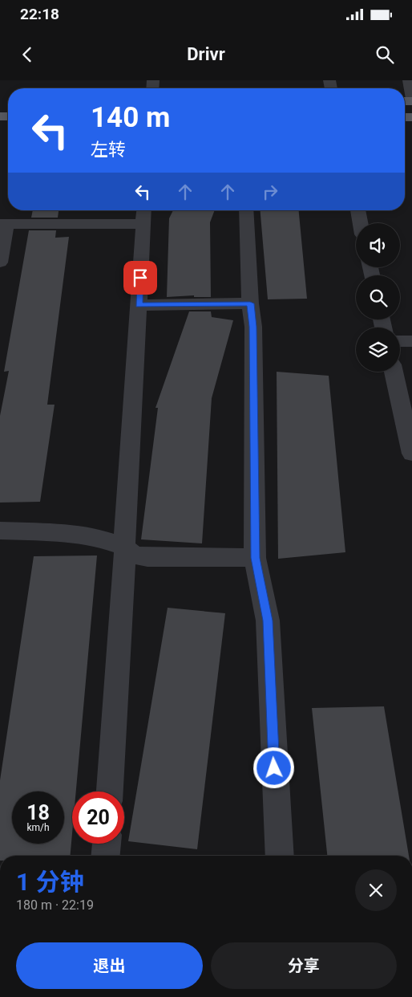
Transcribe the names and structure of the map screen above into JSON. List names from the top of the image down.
{
  "page": {
    "status": "22:18",
    "header": "Drivr",
    "turn": ["140 m", "左转"],
    "speed": "18 km/h",
    "limit": "20",
    "heading": ["1 分钟", "180 m · 22:19"],
    "buttons": ["退出", "分享"]
  }
}
